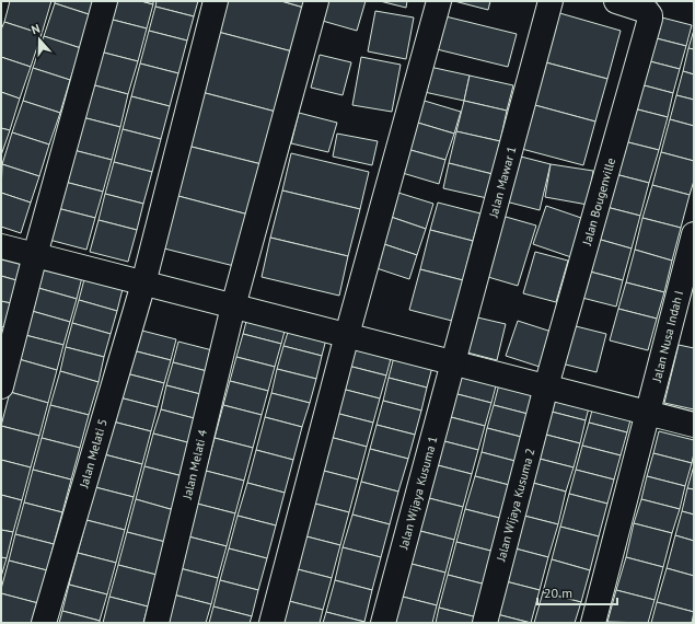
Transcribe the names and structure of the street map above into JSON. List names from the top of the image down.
{
  "streets": {
    "street": [
      "Jalan Mawar 1",
      "Jalan Bougenville",
      "Jalan Nusa Indah I",
      "Jalan Melati 5",
      "Jalan Melati 4",
      "Jalan Wijaya Kusuma 1",
      "Jalan Wijaya Kusuma 2"
    ]
  },
  "crossings": [
    ["Jalan Mawar 1", "Jalan Wijaya Kusuma 1"],
    ["Jalan Bougenville", "Jalan Wijaya Kusuma 2"]
  ],
  "scale_bar": "20 m",
  "north": "top"
}
